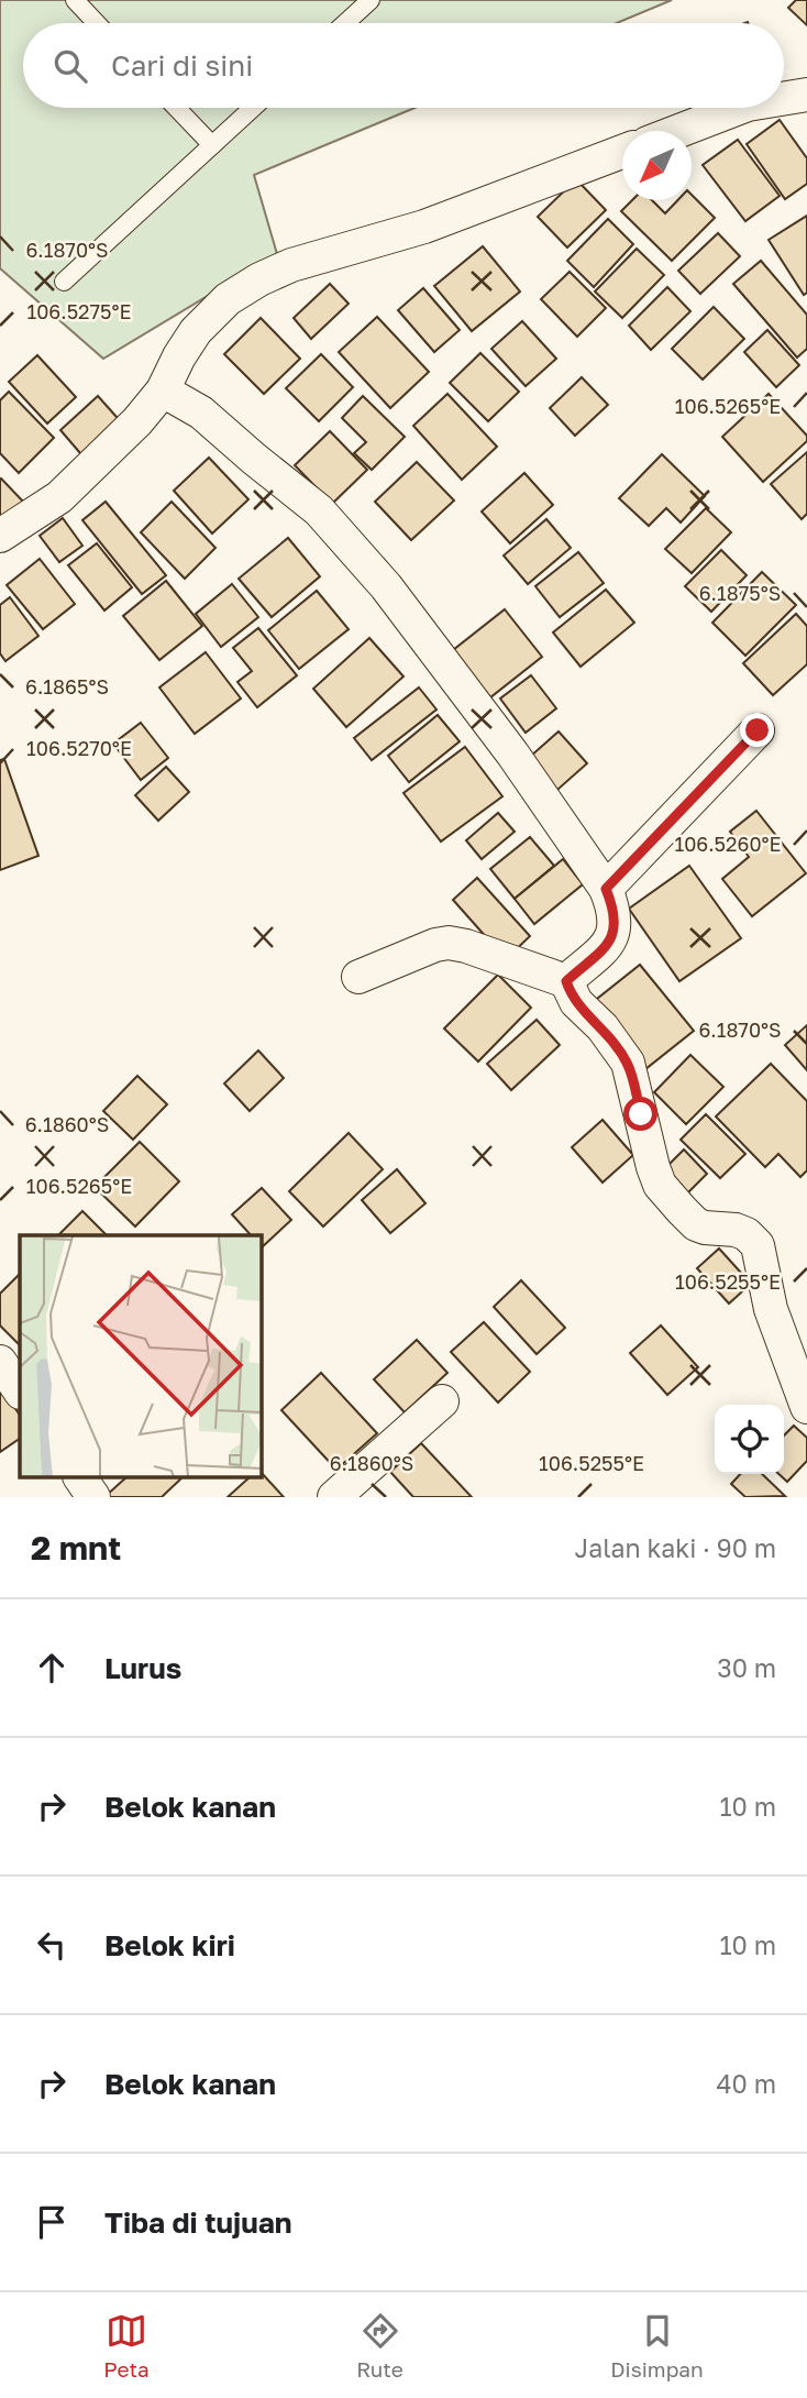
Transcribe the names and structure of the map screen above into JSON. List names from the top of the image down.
{
  "north": "bottom left",
  "page": {
    "search": "Cari di sini",
    "heading": ["2 mnt", "Jalan kaki · 90 m"],
    "list": [
      ["Lurus", "30 m"],
      ["Belok kanan", "10 m"],
      ["Belok kiri", "10 m"],
      ["Belok kanan", "40 m"],
      "Tiba di tujuan"
    ],
    "nav": ["Peta", "Rute", "Disimpan"]
  },
  "coordinates": [
    "6.1870°S",
    "106.5275°E",
    "106.5265°E",
    "6.1875°S",
    "6.1865°S",
    "106.5270°E",
    "106.5260°E",
    "6.1860°S",
    "106.5255°E"
  ]
}
